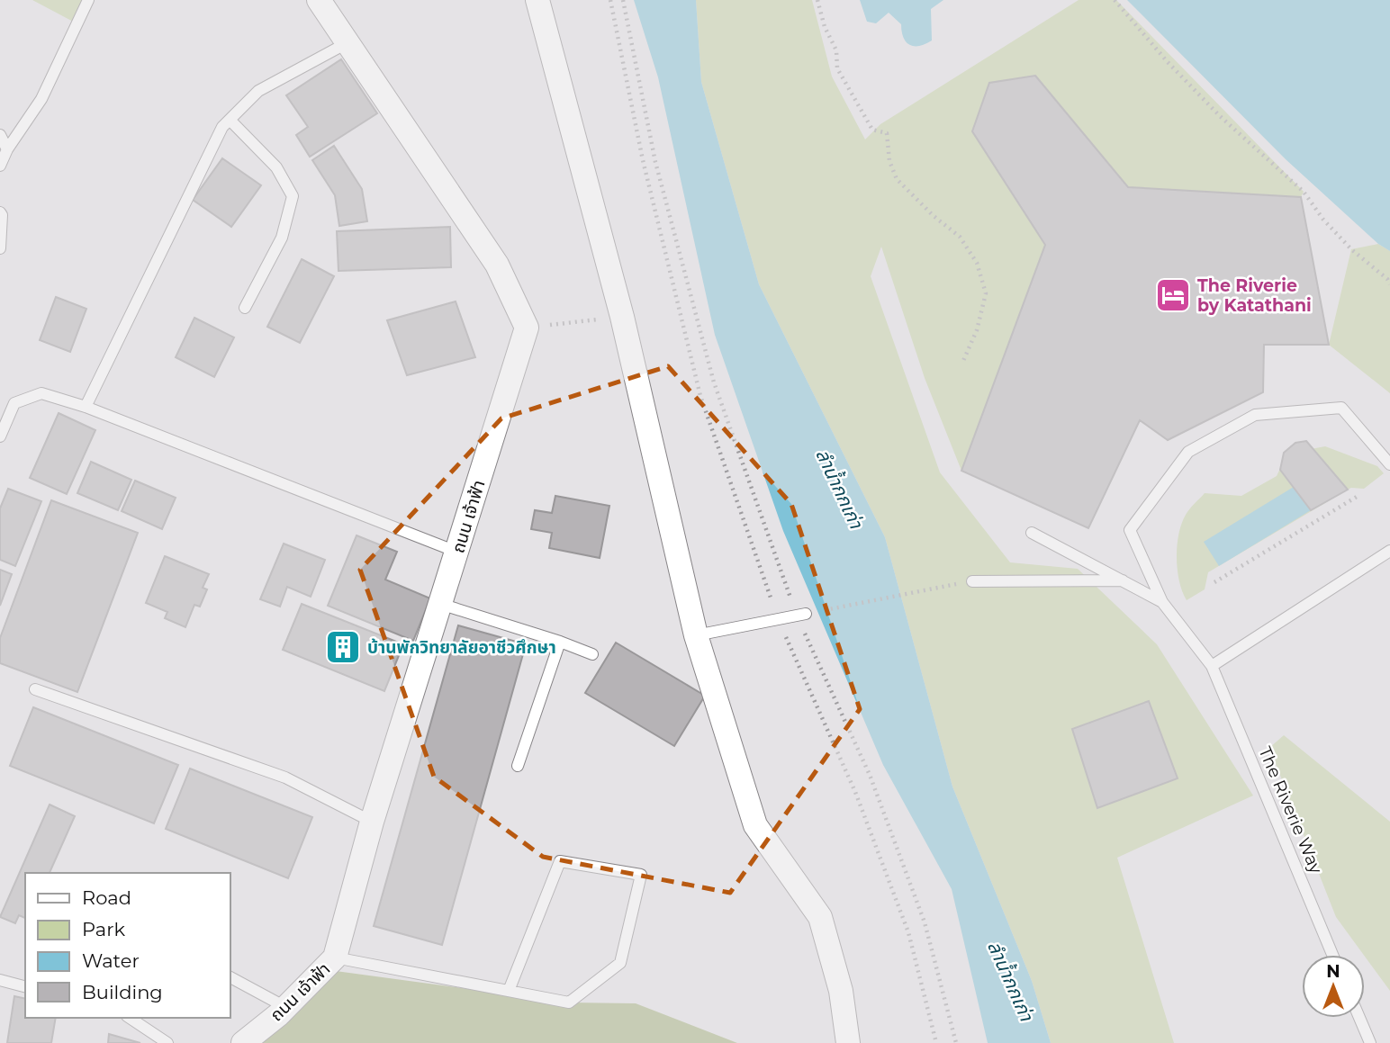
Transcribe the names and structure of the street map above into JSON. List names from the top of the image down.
{
  "streets": {
    "street": ["ถนน เจ้าฟ้า"],
    "lane": ["The Riverie Way"]
  },
  "water": ["ลำน้ำกกเก่า"],
  "places": {
    "hotel": ["The Riverie by Katathani"],
    "building": ["บ้านพักวิทยาลัยอาชีวศึกษา"]
  },
  "legend": [
    "Road",
    "Park",
    "Water",
    "Building"
  ],
  "north": "top"
}
